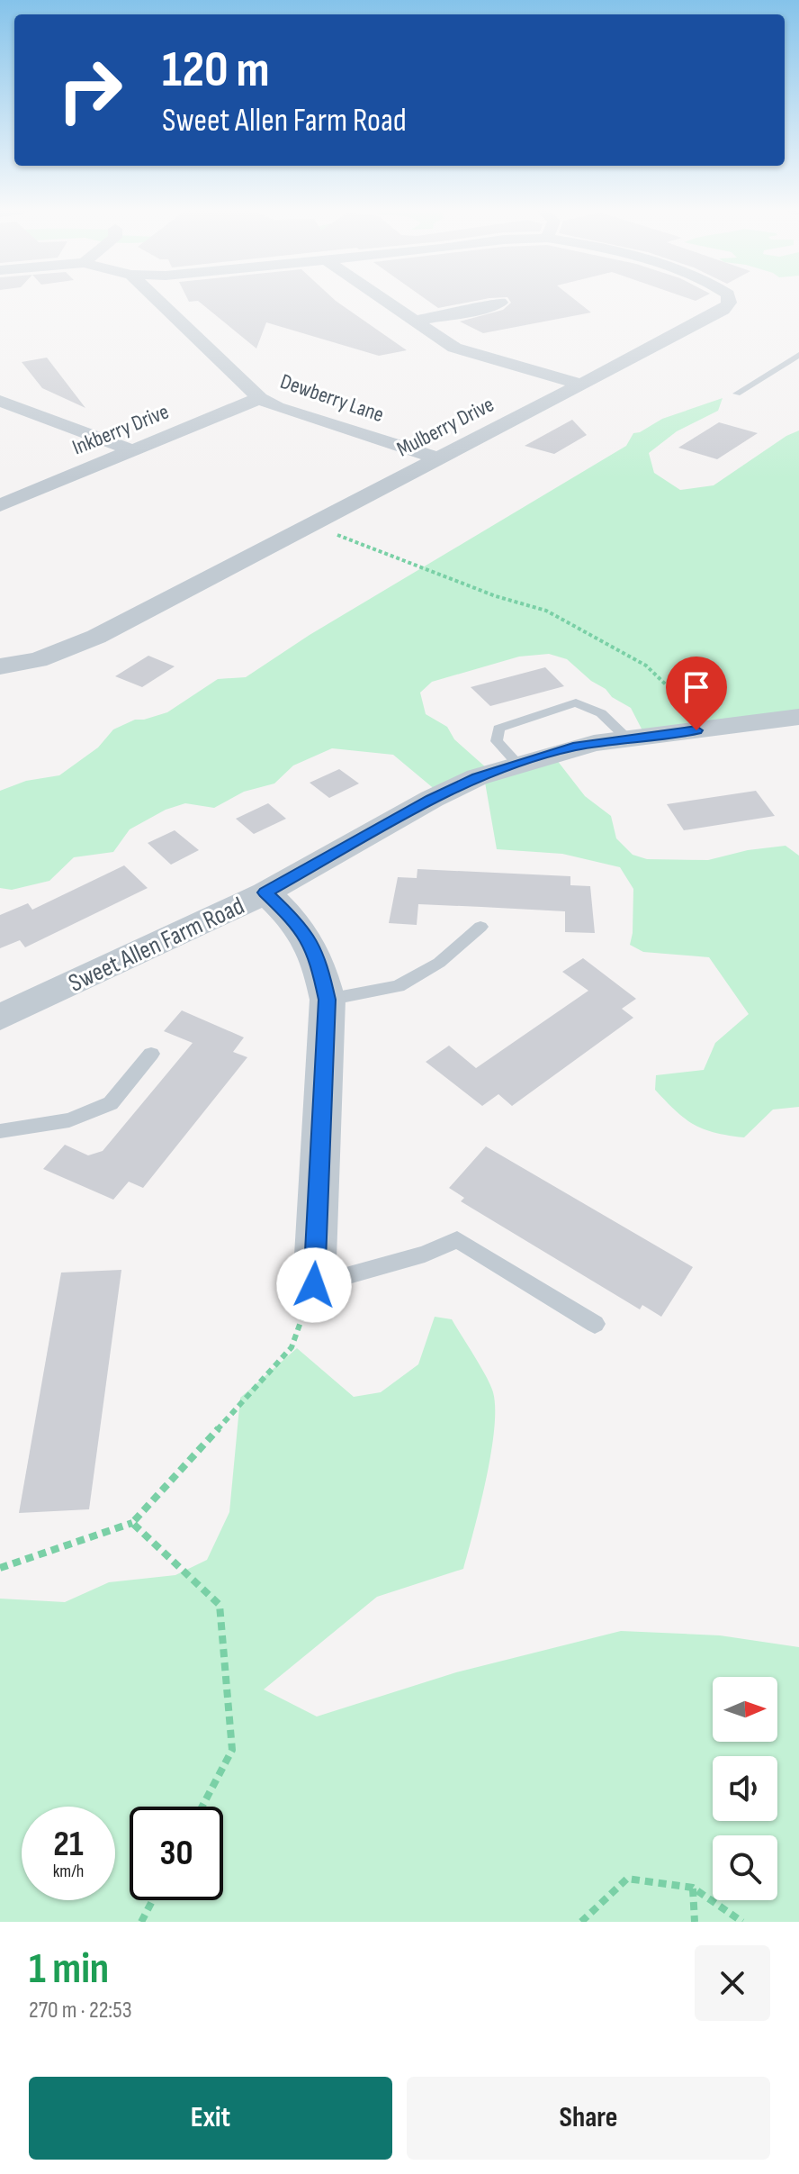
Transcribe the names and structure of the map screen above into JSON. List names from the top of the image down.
{
  "streets": {
    "street": [
      "Dewberry Lane",
      "Mulberry Drive",
      "Inkberry Drive",
      "Sweet Allen Farm Road"
    ]
  },
  "crossings": [
    ["Dewberry Lane", "Mulberry Drive"],
    ["Dewberry Lane", "Inkberry Drive"]
  ],
  "north": "right",
  "page": {
    "turn": ["120 m", "Sweet Allen Farm Road"],
    "speed": "21 km/h",
    "limit": "30",
    "heading": ["1 min", "270 m · 22:53"],
    "buttons": ["Exit", "Share"]
  }
}
